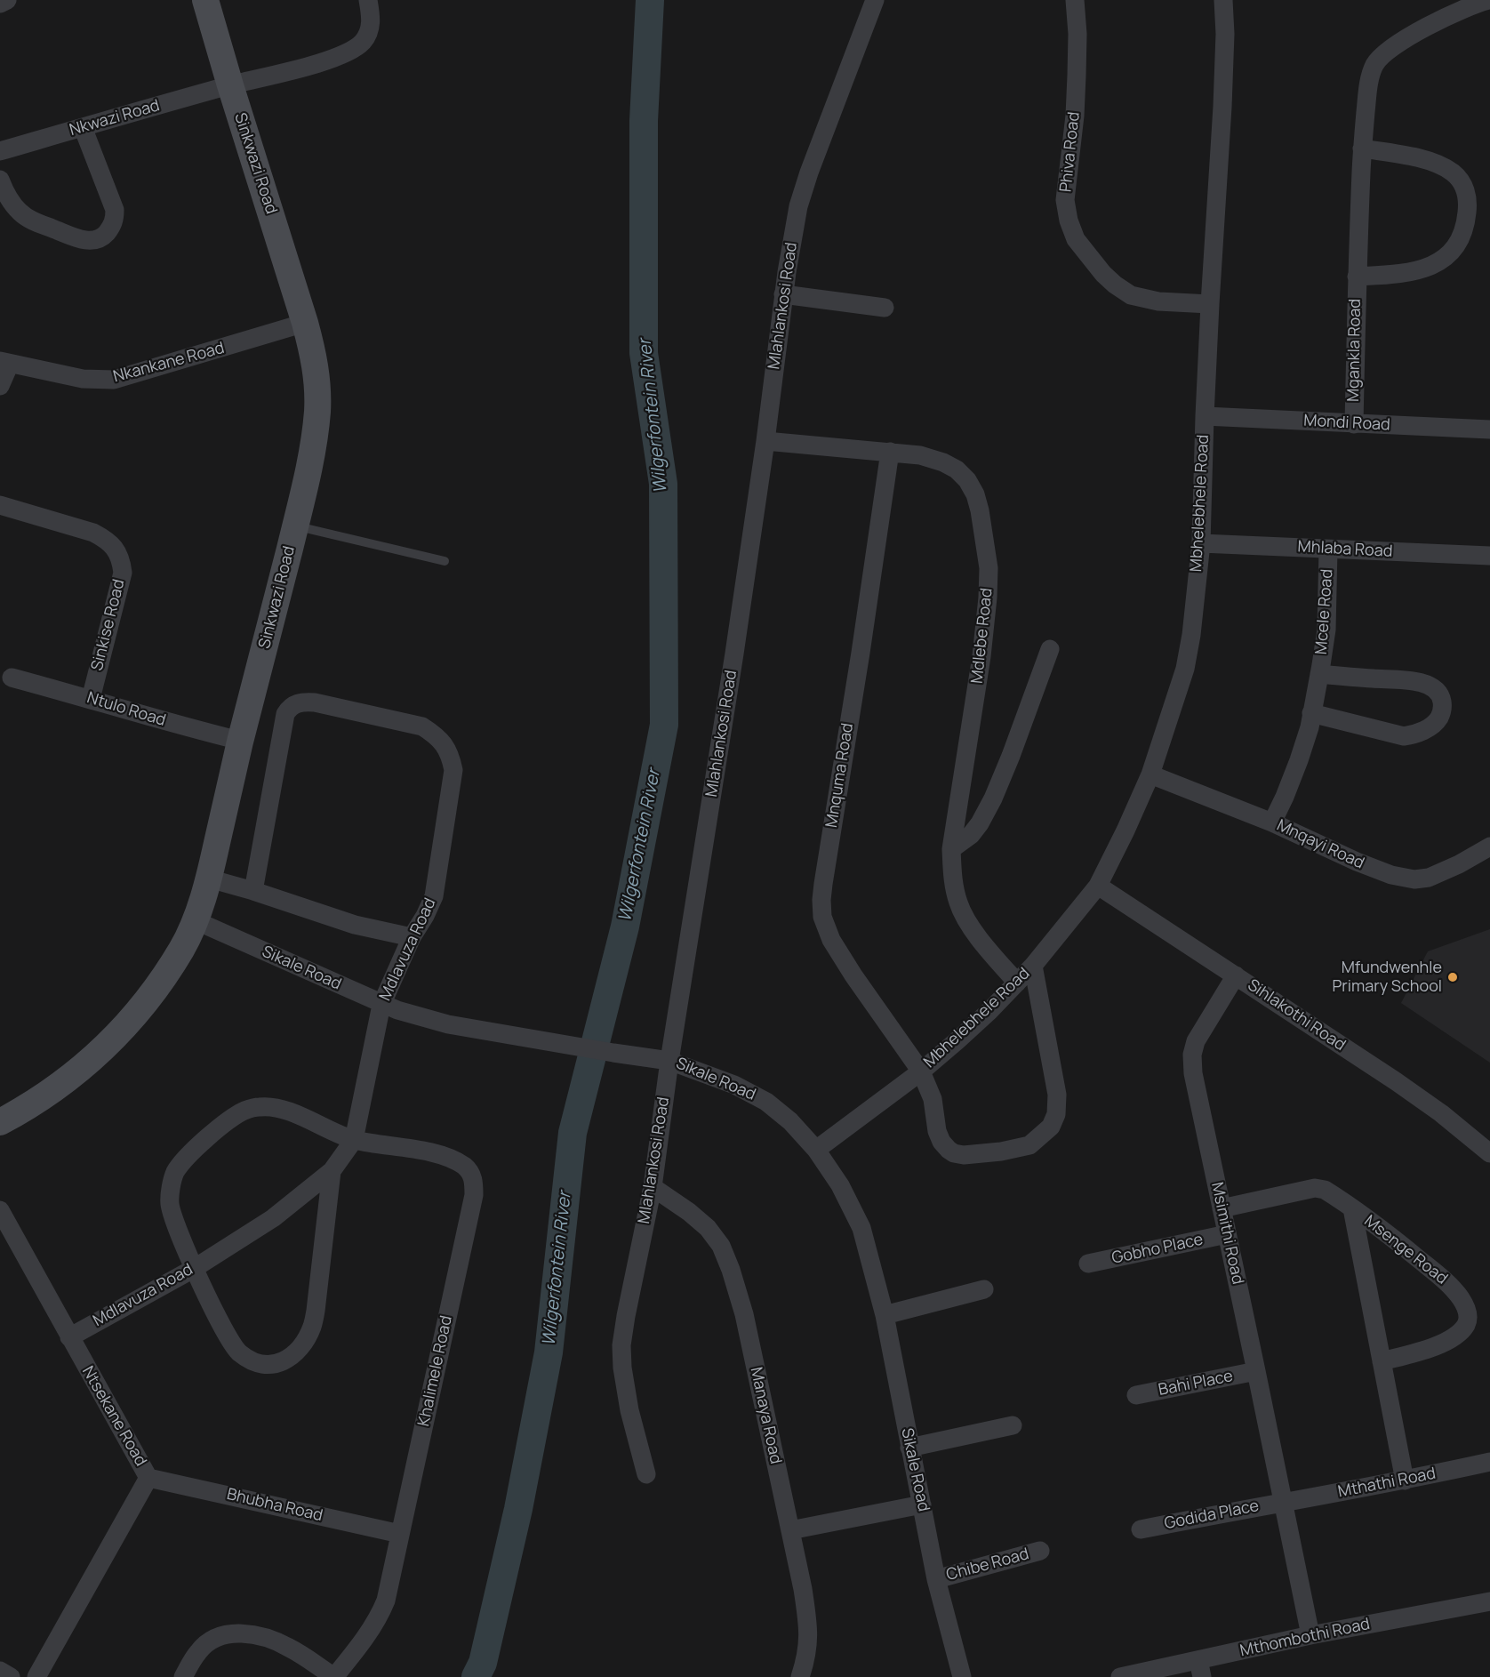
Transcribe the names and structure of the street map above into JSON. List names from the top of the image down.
{
  "streets": {
    "street": [
      "Nkwazi Road",
      "Phiva Road",
      "Sinkwazi Road",
      "Mlahlankosi Road",
      "Mgankla Road",
      "Nkankane Road",
      "Mondi Road",
      "Mbhelebhele Road",
      "Mhlaba Road",
      "Mcele Road",
      "Sinkise Road",
      "Mdlebe Road",
      "Ntulo Road",
      "Mnquma Road",
      "Mnqayi Road",
      "Mdlavuza Road",
      "Sikale Road",
      "Sihlakothi Road",
      "Msimithi Road",
      "Gobho Place",
      "Msenge Road",
      "Khalimele Road",
      "Bahi Place",
      "Manaya Road",
      "Ntsekane Road",
      "Mthathi Road",
      "Bhubha Road",
      "Godida Place",
      "Chibe Road",
      "Mthombothi Road"
    ]
  },
  "crossings": [
    ["Nkwazi Road", "Sinkwazi Road"],
    ["Phiva Road", "Mbhelebhele Road"],
    ["Sinkwazi Road", "Nkankane Road"],
    ["Sinkwazi Road", "Ntulo Road"],
    ["Sinkwazi Road", "Sikale Road"],
    ["Mlahlankosi Road", "Mdlebe Road"],
    ["Mlahlankosi Road", "Sikale Road"],
    ["Mlahlankosi Road", "Manaya Road"],
    ["Mgankla Road", "Mondi Road"],
    ["Mondi Road", "Mbhelebhele Road"],
    ["Mbhelebhele Road", "Mhlaba Road"],
    ["Mbhelebhele Road", "Mdlebe Road"],
    ["Mbhelebhele Road", "Mnquma Road"],
    ["Mbhelebhele Road", "Mnqayi Road"],
    ["Mbhelebhele Road", "Sikale Road"],
    ["Mbhelebhele Road", "Sihlakothi Road"],
    ["Mhlaba Road", "Mcele Road"],
    ["Mcele Road", "Mnqayi Road"],
    ["Sinkise Road", "Ntulo Road"],
    ["Mdlebe Road", "Mnquma Road"],
    ["Mdlavuza Road", "Sikale Road"],
    ["Mdlavuza Road", "Khalimele Road"],
    ["Mdlavuza Road", "Ntsekane Road"],
    ["Sikale Road", "Chibe Road"],
    ["Sihlakothi Road", "Msimithi Road"],
    ["Msimithi Road", "Gobho Place"],
    ["Msimithi Road", "Msenge Road"],
    ["Msimithi Road", "Bahi Place"],
    ["Msimithi Road", "Mthathi Road"],
    ["Msimithi Road", "Godida Place"],
    ["Msimithi Road", "Mthombothi Road"],
    ["Msenge Road", "Mthathi Road"],
    ["Khalimele Road", "Bhubha Road"],
    ["Ntsekane Road", "Bhubha Road"],
    ["Mthathi Road", "Godida Place"]
  ],
  "water": ["Wilgerfontein River"],
  "places": ["Mfundwenhle Primary School"]
}
